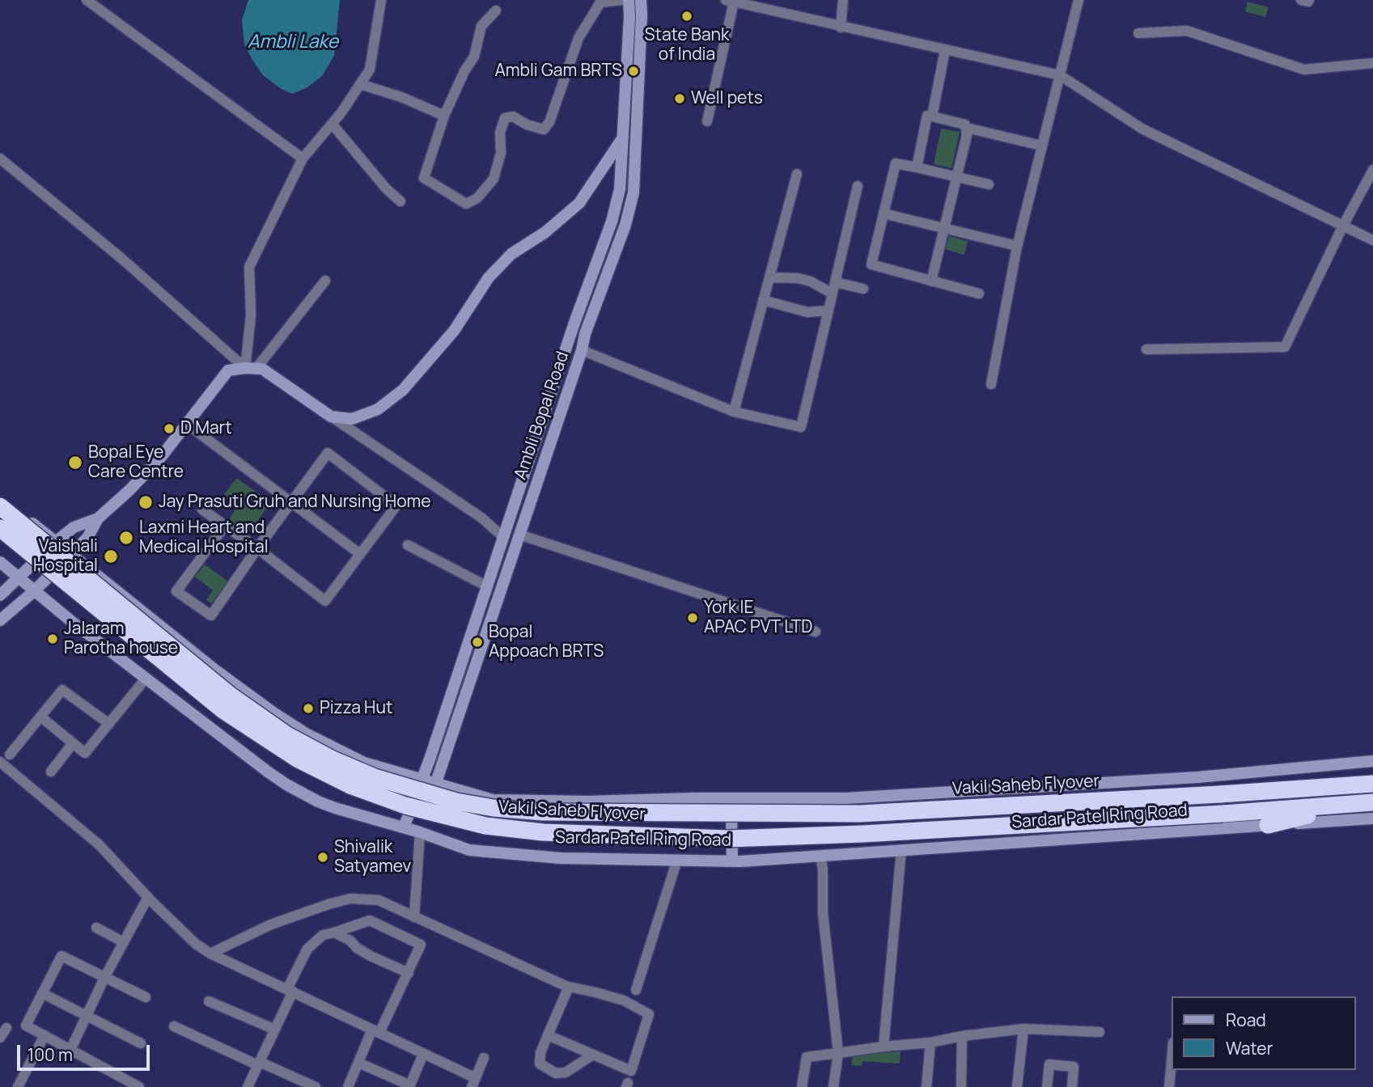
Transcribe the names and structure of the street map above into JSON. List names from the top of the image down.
{
  "streets": {
    "highway": ["Vakil Saheb Flyover", "Sardar Patel Ring Road"],
    "street": ["Ambli Bopal Road"]
  },
  "crossings": [
    ["Ambli Bopal Road", "Sardar Patel Ring Road"],
    ["Vakil Saheb Flyover", "Sardar Patel Ring Road"]
  ],
  "water": ["Ambli Lake"],
  "places": [
    "State Bank of India",
    "Ambli Gam BRTS",
    "Well pets",
    "D Mart",
    "Bopal Eye Care Centre",
    "Jay Prasuti Gruh and Nursing Home",
    "Laxmi Heart and Medical Hospital",
    "Vaishali Hospital",
    "York IE APAC PVT LTD",
    "Jalaram Parotha house",
    "Bopal Appoach BRTS",
    "Pizza Hut",
    "Shivalik Satyamev"
  ],
  "legend": ["Road", "Water"],
  "scale_bar": "100 m"
}
